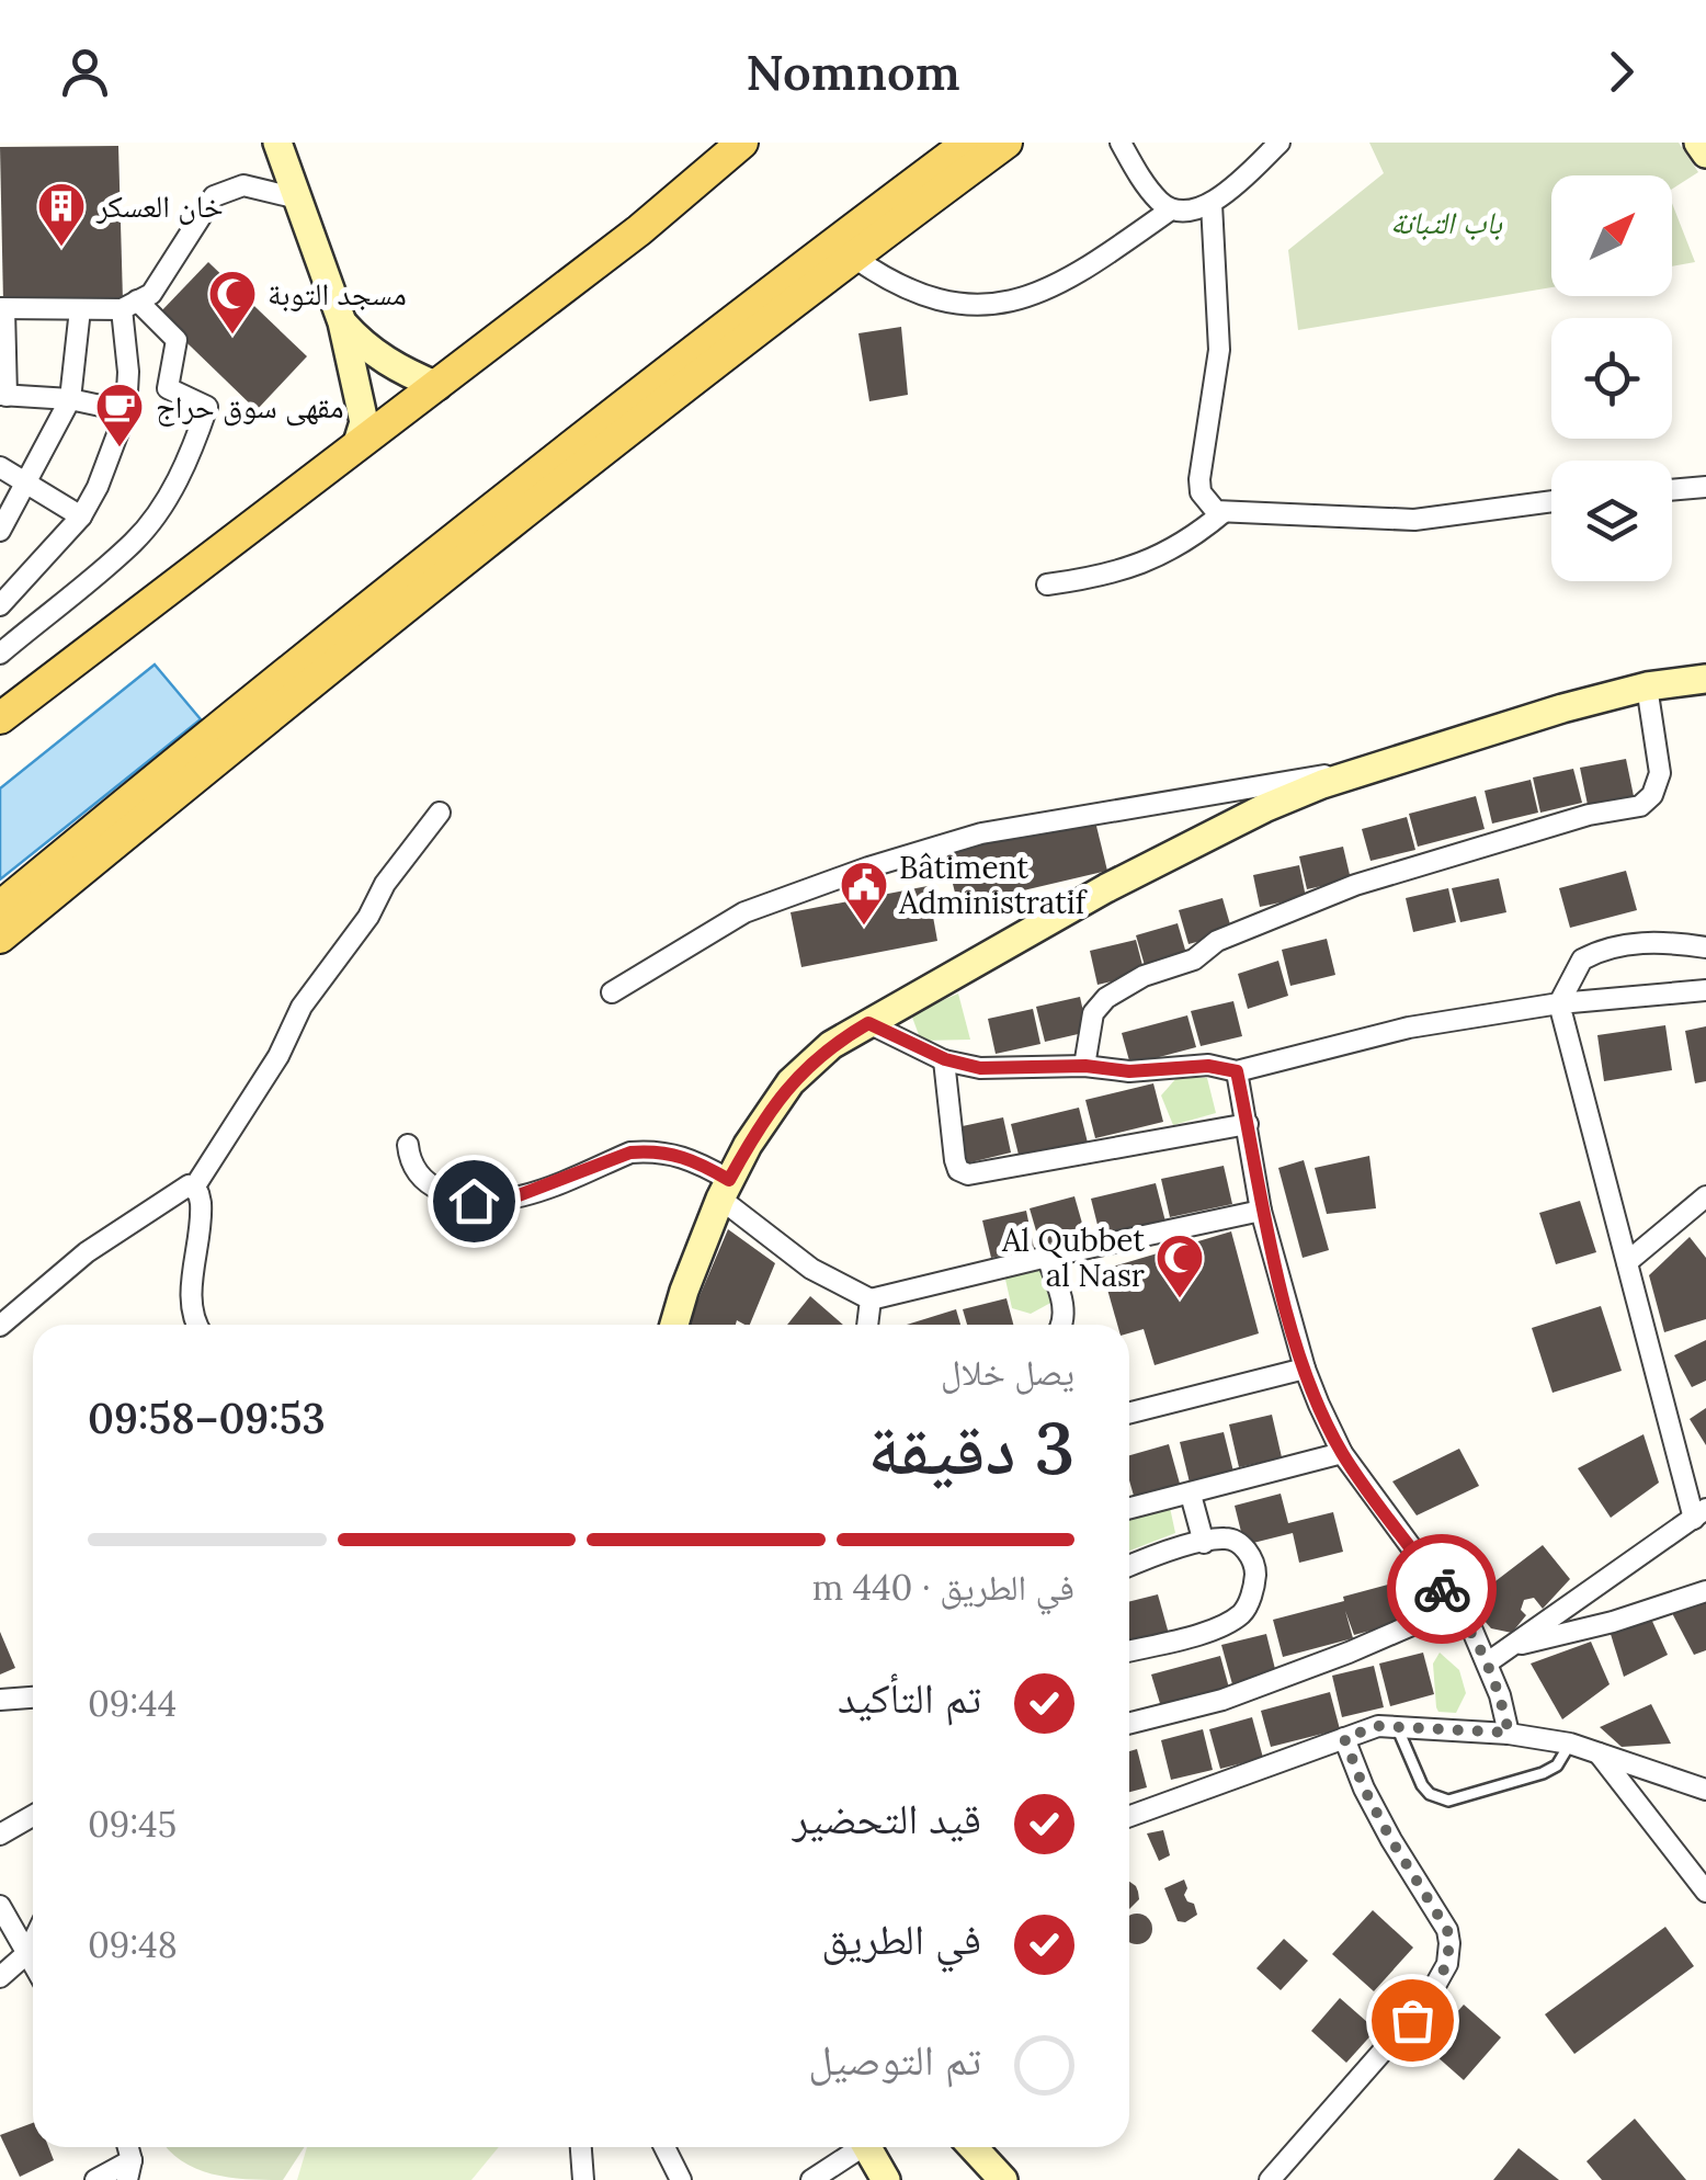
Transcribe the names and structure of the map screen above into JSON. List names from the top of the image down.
{
  "parks": ["باب التبانة"],
  "places": {
    "building": ["خان العسكر"],
    "mosque": ["مسجد التوبة", "Al Qubbet al Nasr"],
    "cafe": ["مقهى سوق حراج"],
    "public building": ["Bâtiment Administratif"]
  },
  "north": "top right",
  "page": {
    "header": "Nomnom",
    "heading": ["3 دقيقة", "يصل خلال", "09:53–09:58"],
    "bar": "في الطريق · 440 m",
    "list": [
      ["تم التأكيد", "09:44"],
      ["قيد التحضير", "09:45"],
      ["في الطريق", "09:48"],
      "تم التوصيل"
    ]
  }
}
